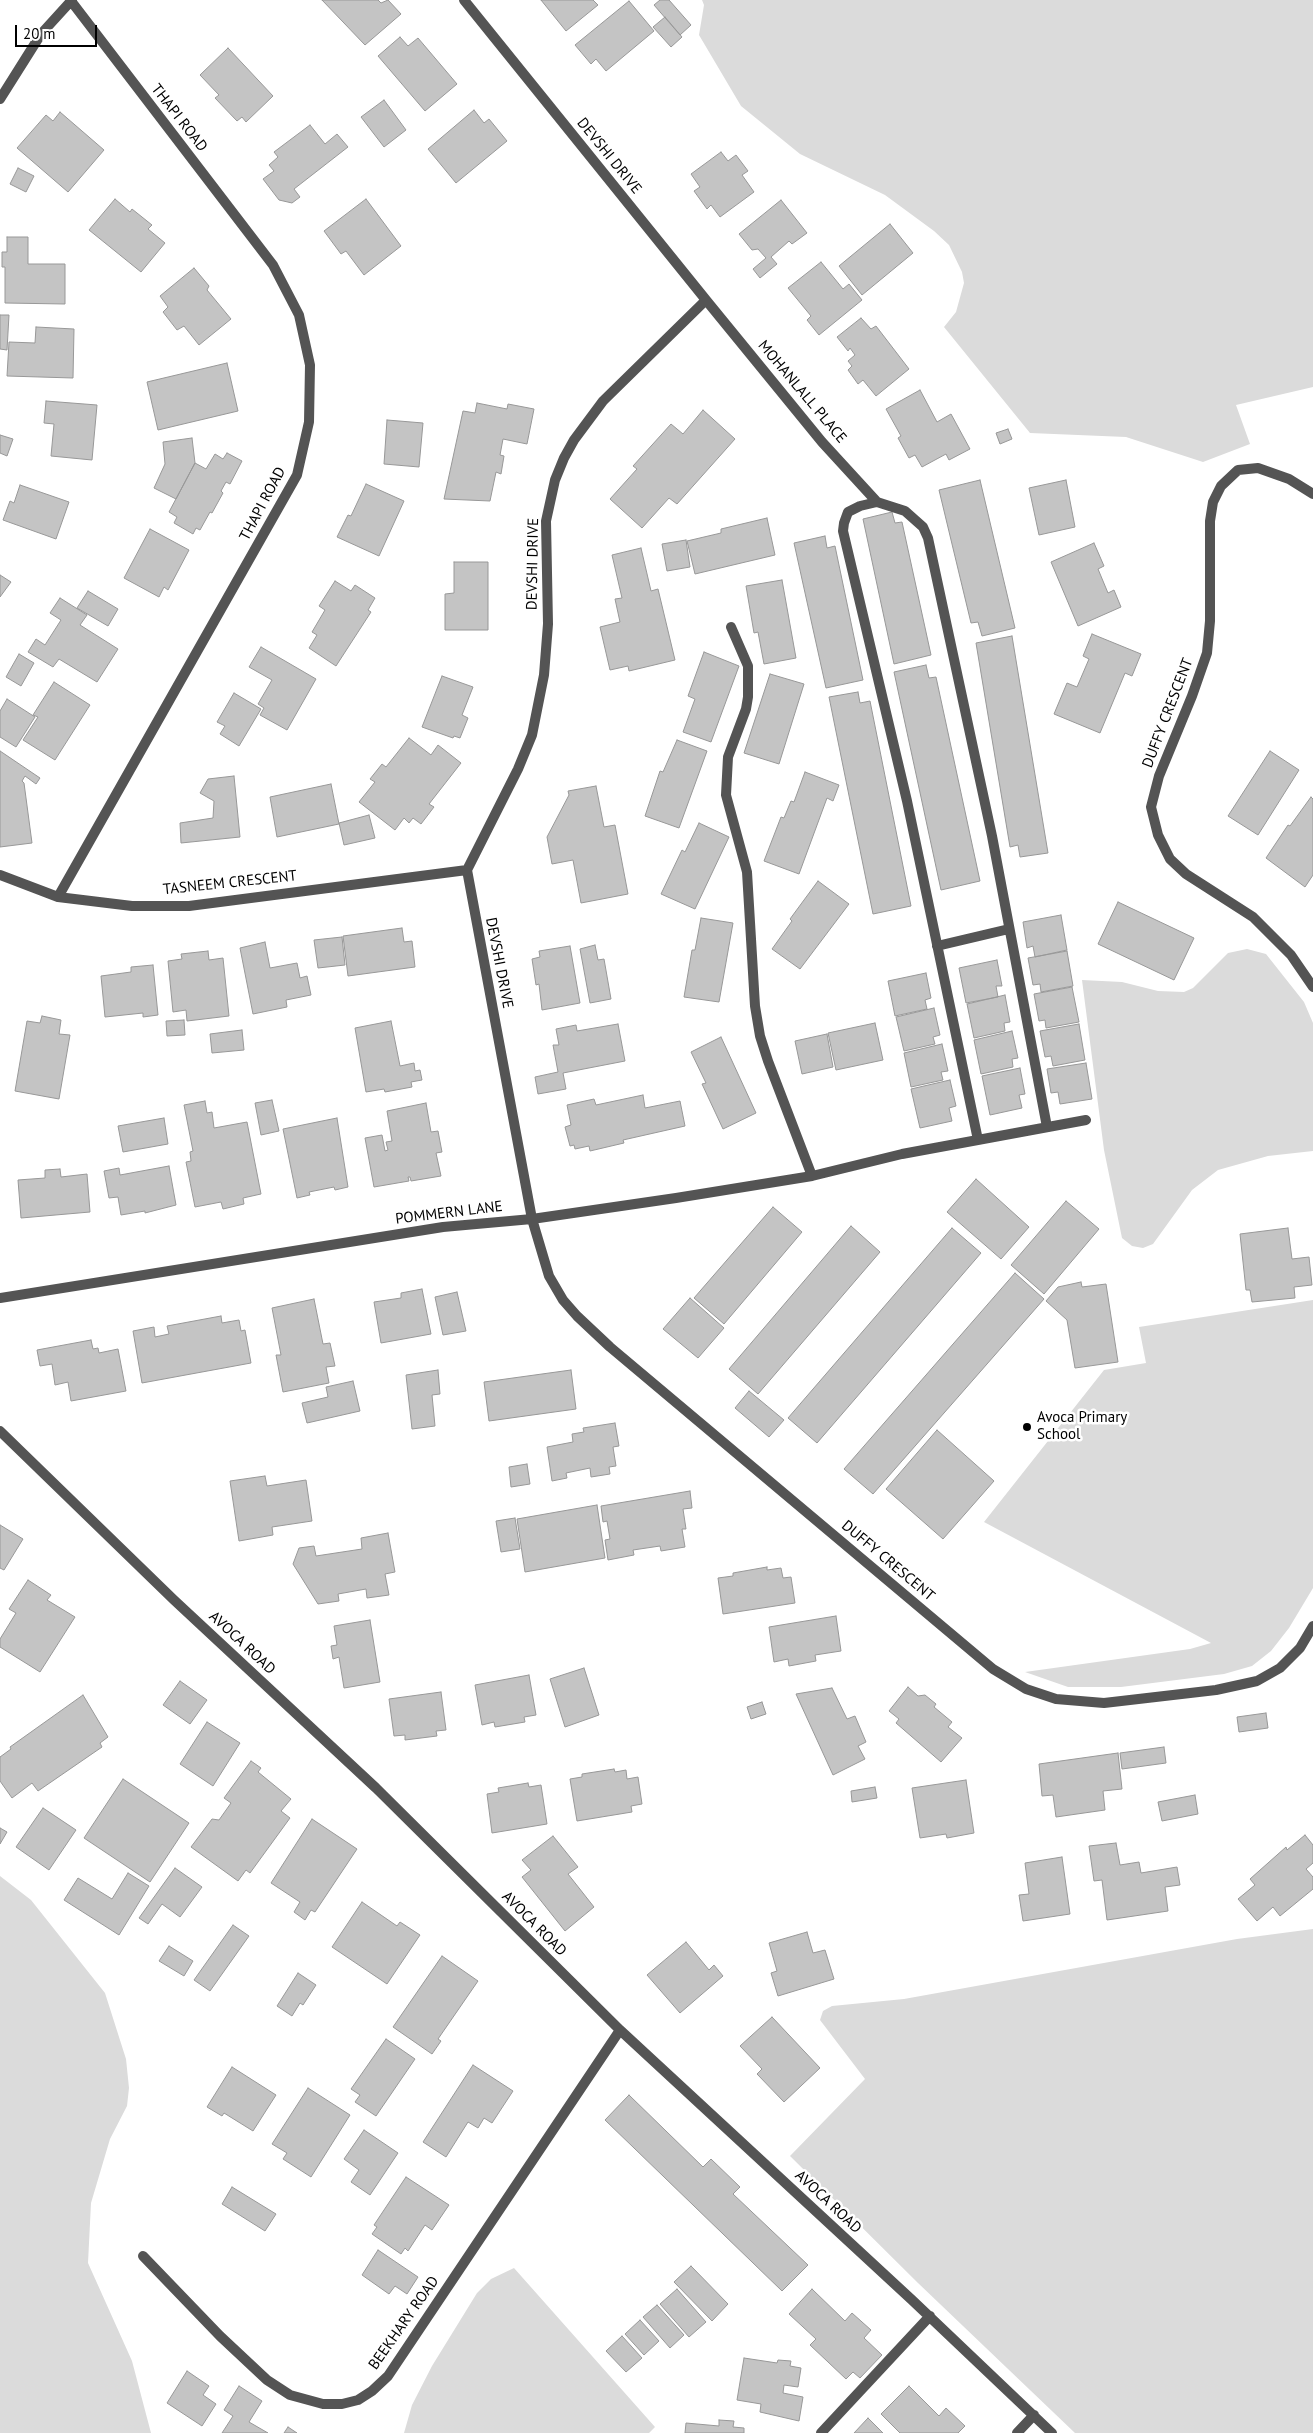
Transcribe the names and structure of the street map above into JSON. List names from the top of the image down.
{
  "streets": {
    "street": [
      "THAPI ROAD",
      "DEVSHI DRIVE",
      "MOHANLALL PLACE",
      "DUFFY CRESCENT",
      "TASNEEM CRESCENT",
      "POMMERN LANE",
      "AVOCA ROAD",
      "BEEKHARY ROAD"
    ]
  },
  "crossings": [
    ["THAPI ROAD", "TASNEEM CRESCENT"],
    ["DEVSHI DRIVE", "MOHANLALL PLACE"],
    ["DEVSHI DRIVE", "DUFFY CRESCENT"],
    ["DEVSHI DRIVE", "TASNEEM CRESCENT"],
    ["DEVSHI DRIVE", "POMMERN LANE"],
    ["DUFFY CRESCENT", "POMMERN LANE"],
    ["AVOCA ROAD", "BEEKHARY ROAD"]
  ],
  "places": ["Avoca Primary School"],
  "scale_bar": "20 m"
}
